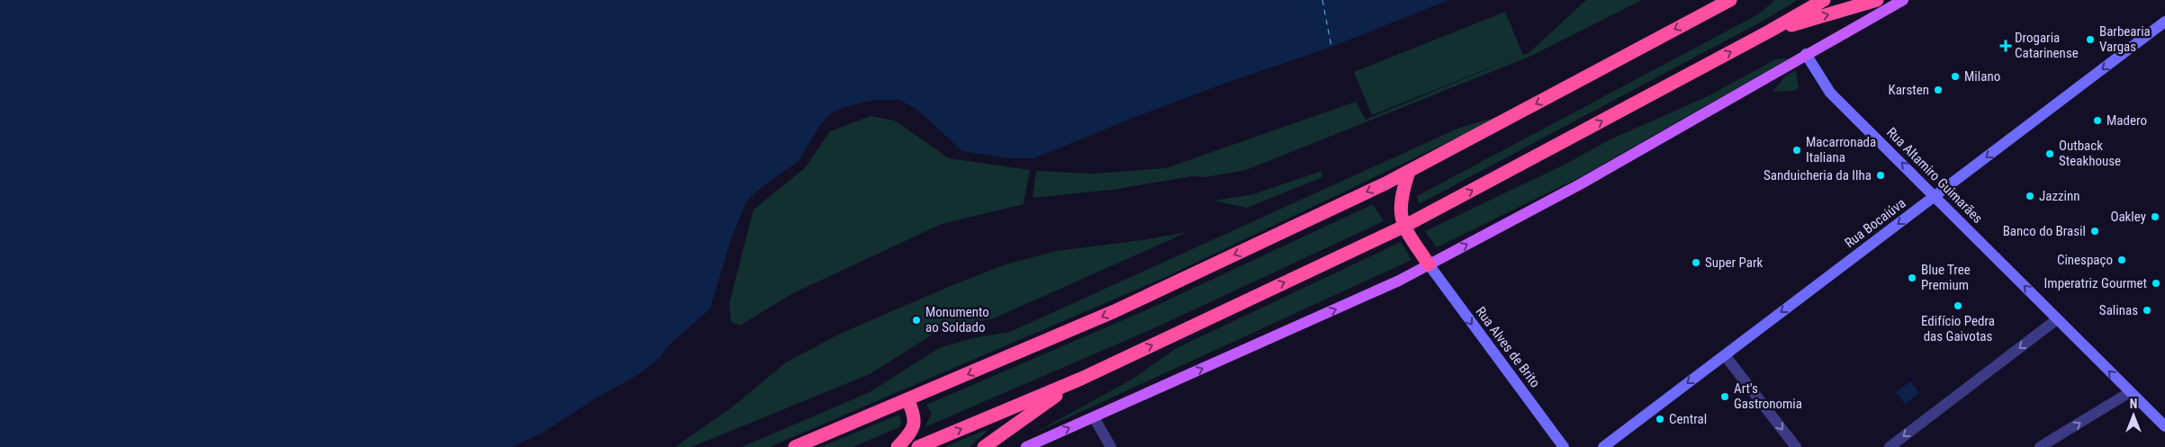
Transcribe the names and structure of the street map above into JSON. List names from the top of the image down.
{
  "streets": {
    "street": ["Rua Altamiro Guimarães", "Rua Bocaiúva", "Rua Alves de Brito"]
  },
  "crossings": [
    ["Rua Altamiro Guimarães", "Rua Bocaiúva"]
  ],
  "one_way": ["Rua Altamiro Guimarães", "Rua Bocaiúva", "Rua Alves de Brito"],
  "places": {
    "other": [
      "Barbearia Vargas",
      "Milano",
      "Karsten",
      "Madero",
      "Macarronada Italiana",
      "Outback Steakhouse",
      "Sanduicheria da Ilha",
      "Jazzinn",
      "Oakley",
      "Banco do Brasil",
      "Cinespaço",
      "Super Park",
      "Blue Tree Premium",
      "Imperatriz Gourmet",
      "Edifício Pedra das Gaivotas",
      "Salinas",
      "Monumento ao Soldado",
      "Art's Gastronomia",
      "Central"
    ],
    "health": ["Drogaria Catarinense"]
  },
  "north": "top"
}
